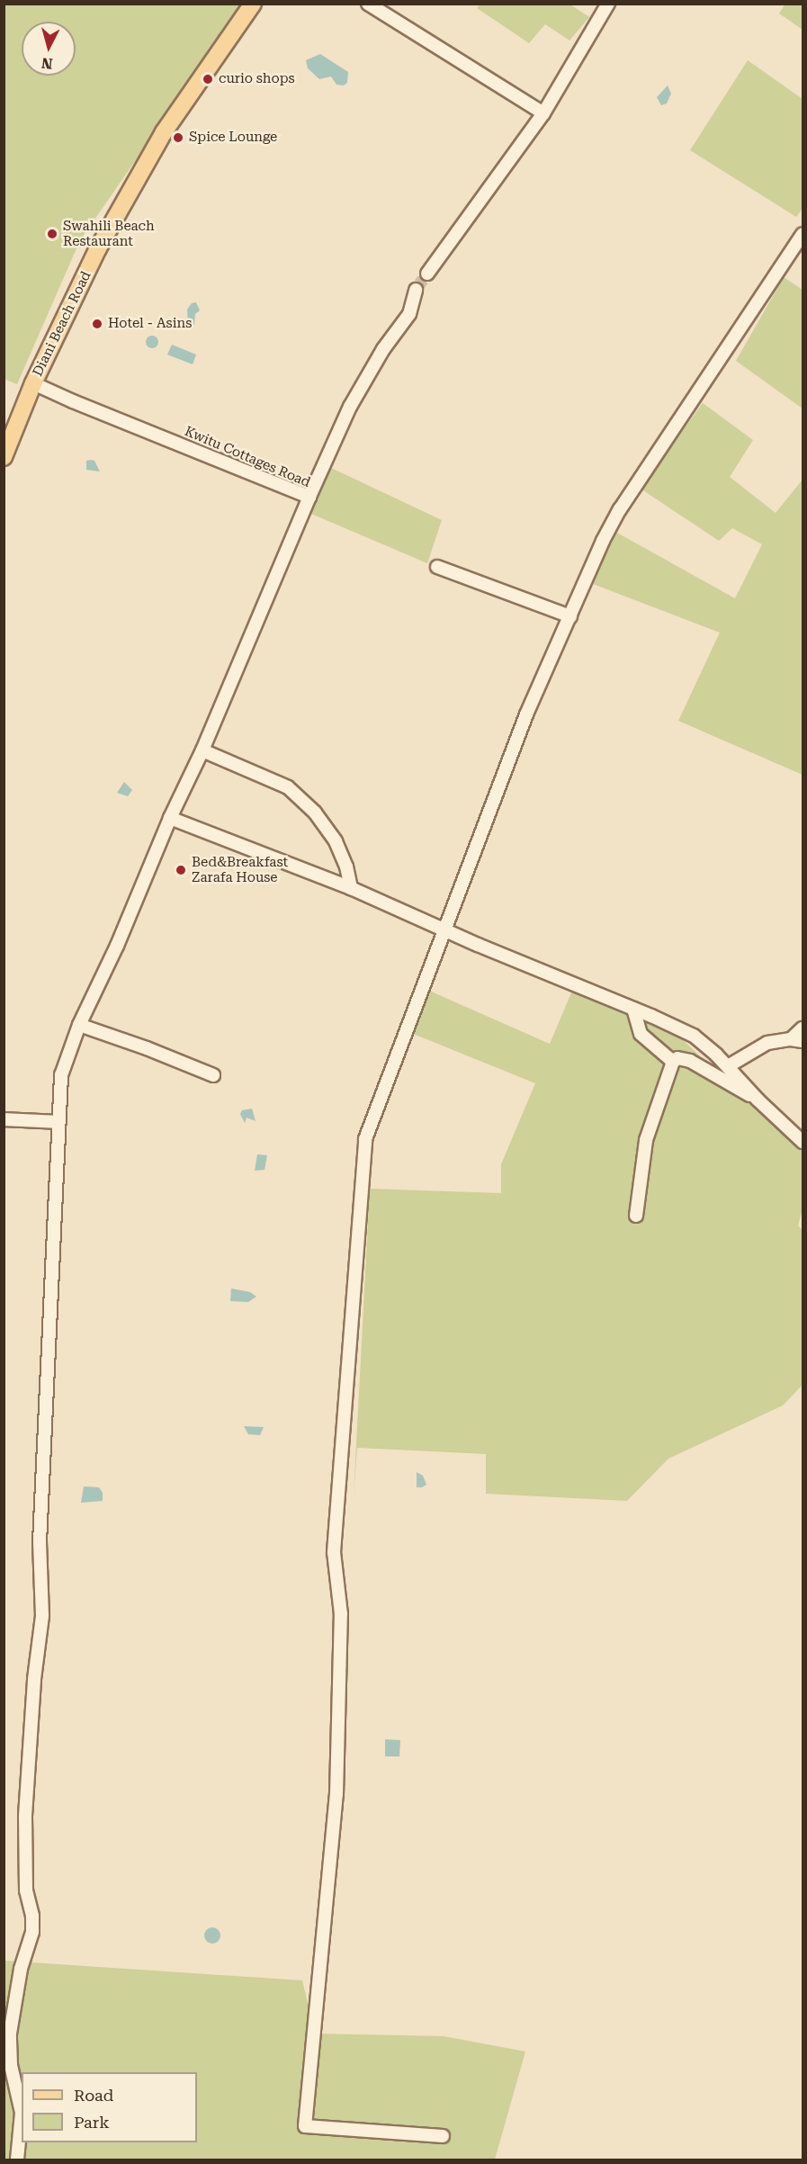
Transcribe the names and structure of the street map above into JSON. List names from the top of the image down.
{
  "streets": {
    "main road": ["Diani Beach Road"],
    "street": ["Kwitu Cottages Road"]
  },
  "crossings": [
    ["Diani Beach Road", "Kwitu Cottages Road"]
  ],
  "places": [
    "curio shops",
    "Spice Lounge",
    "Swahili Beach Restaurant",
    "Hotel - Asins",
    "Bed&Breakfast Zarafa House"
  ],
  "legend": ["Road", "Park"],
  "north": "bottom"
}
